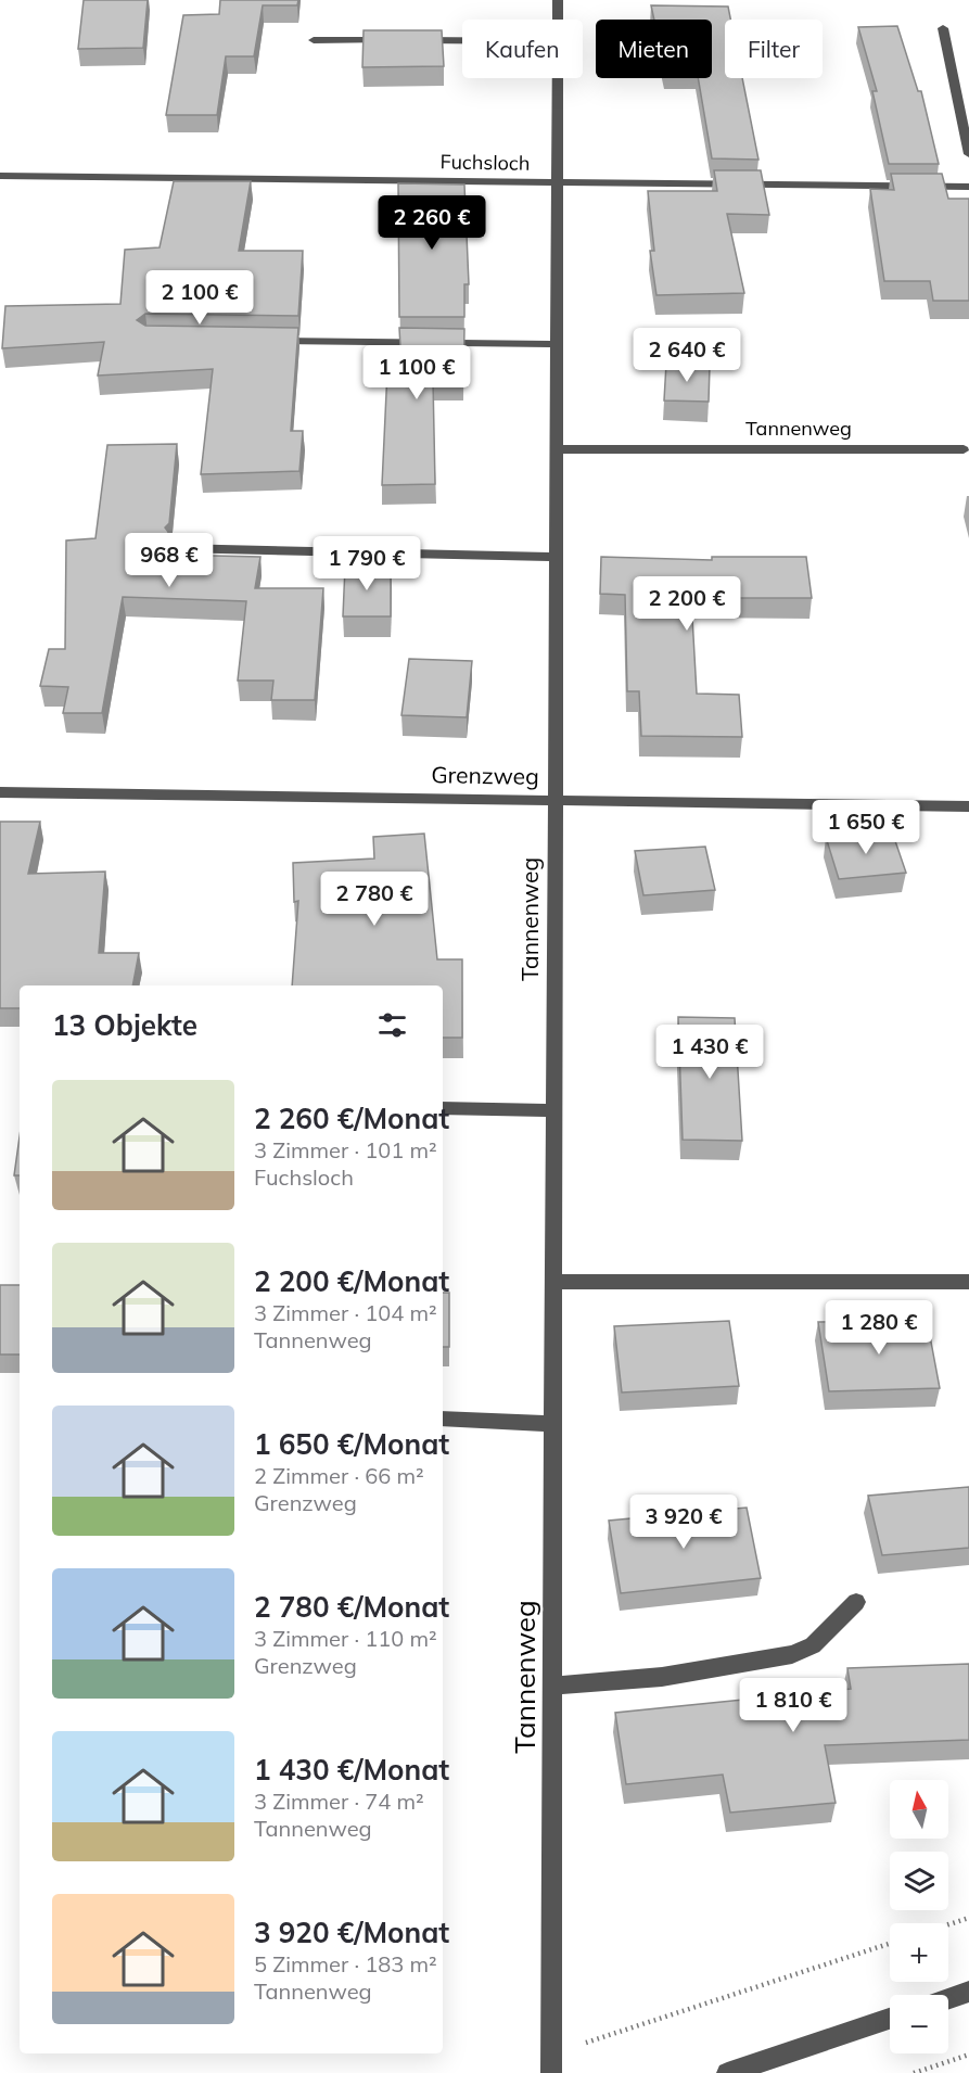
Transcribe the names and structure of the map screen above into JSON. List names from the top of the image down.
{
  "streets": {
    "street": ["Fuchsloch", "Tannenweg", "Grenzweg"]
  },
  "crossings": [
    ["Fuchsloch", "Tannenweg"],
    ["Tannenweg", "Grenzweg"]
  ],
  "north": "top",
  "page": {
    "chip": ["Kaufen", "Mieten", "Filter"],
    "price": [
      "2 260 €",
      "2 100 €",
      "2 640 €",
      "1 100 €",
      "968 €",
      "1 790 €",
      "2 200 €",
      "1 650 €",
      "2 780 €",
      "1 430 €",
      "1 280 €",
      "3 920 €",
      "1 810 €"
    ],
    "heading": "13 Objekte",
    "list": [
      {
        "name": "2 260 €/Monat",
        "note": "3 Zimmer · 101 m² · Fuchsloch"
      },
      {
        "name": "2 200 €/Monat",
        "note": "3 Zimmer · 104 m² · Tannenweg"
      },
      {
        "name": "1 650 €/Monat",
        "note": "2 Zimmer · 66 m² · Grenzweg"
      },
      {
        "name": "2 780 €/Monat",
        "note": "3 Zimmer · 110 m² · Grenzweg"
      },
      {
        "name": "1 430 €/Monat",
        "note": "3 Zimmer · 74 m² · Tannenweg"
      },
      {
        "name": "3 920 €/Monat",
        "note": "5 Zimmer · 183 m² · Tannenweg"
      }
    ],
    "map_buttons": ["+", "−"]
  }
}
